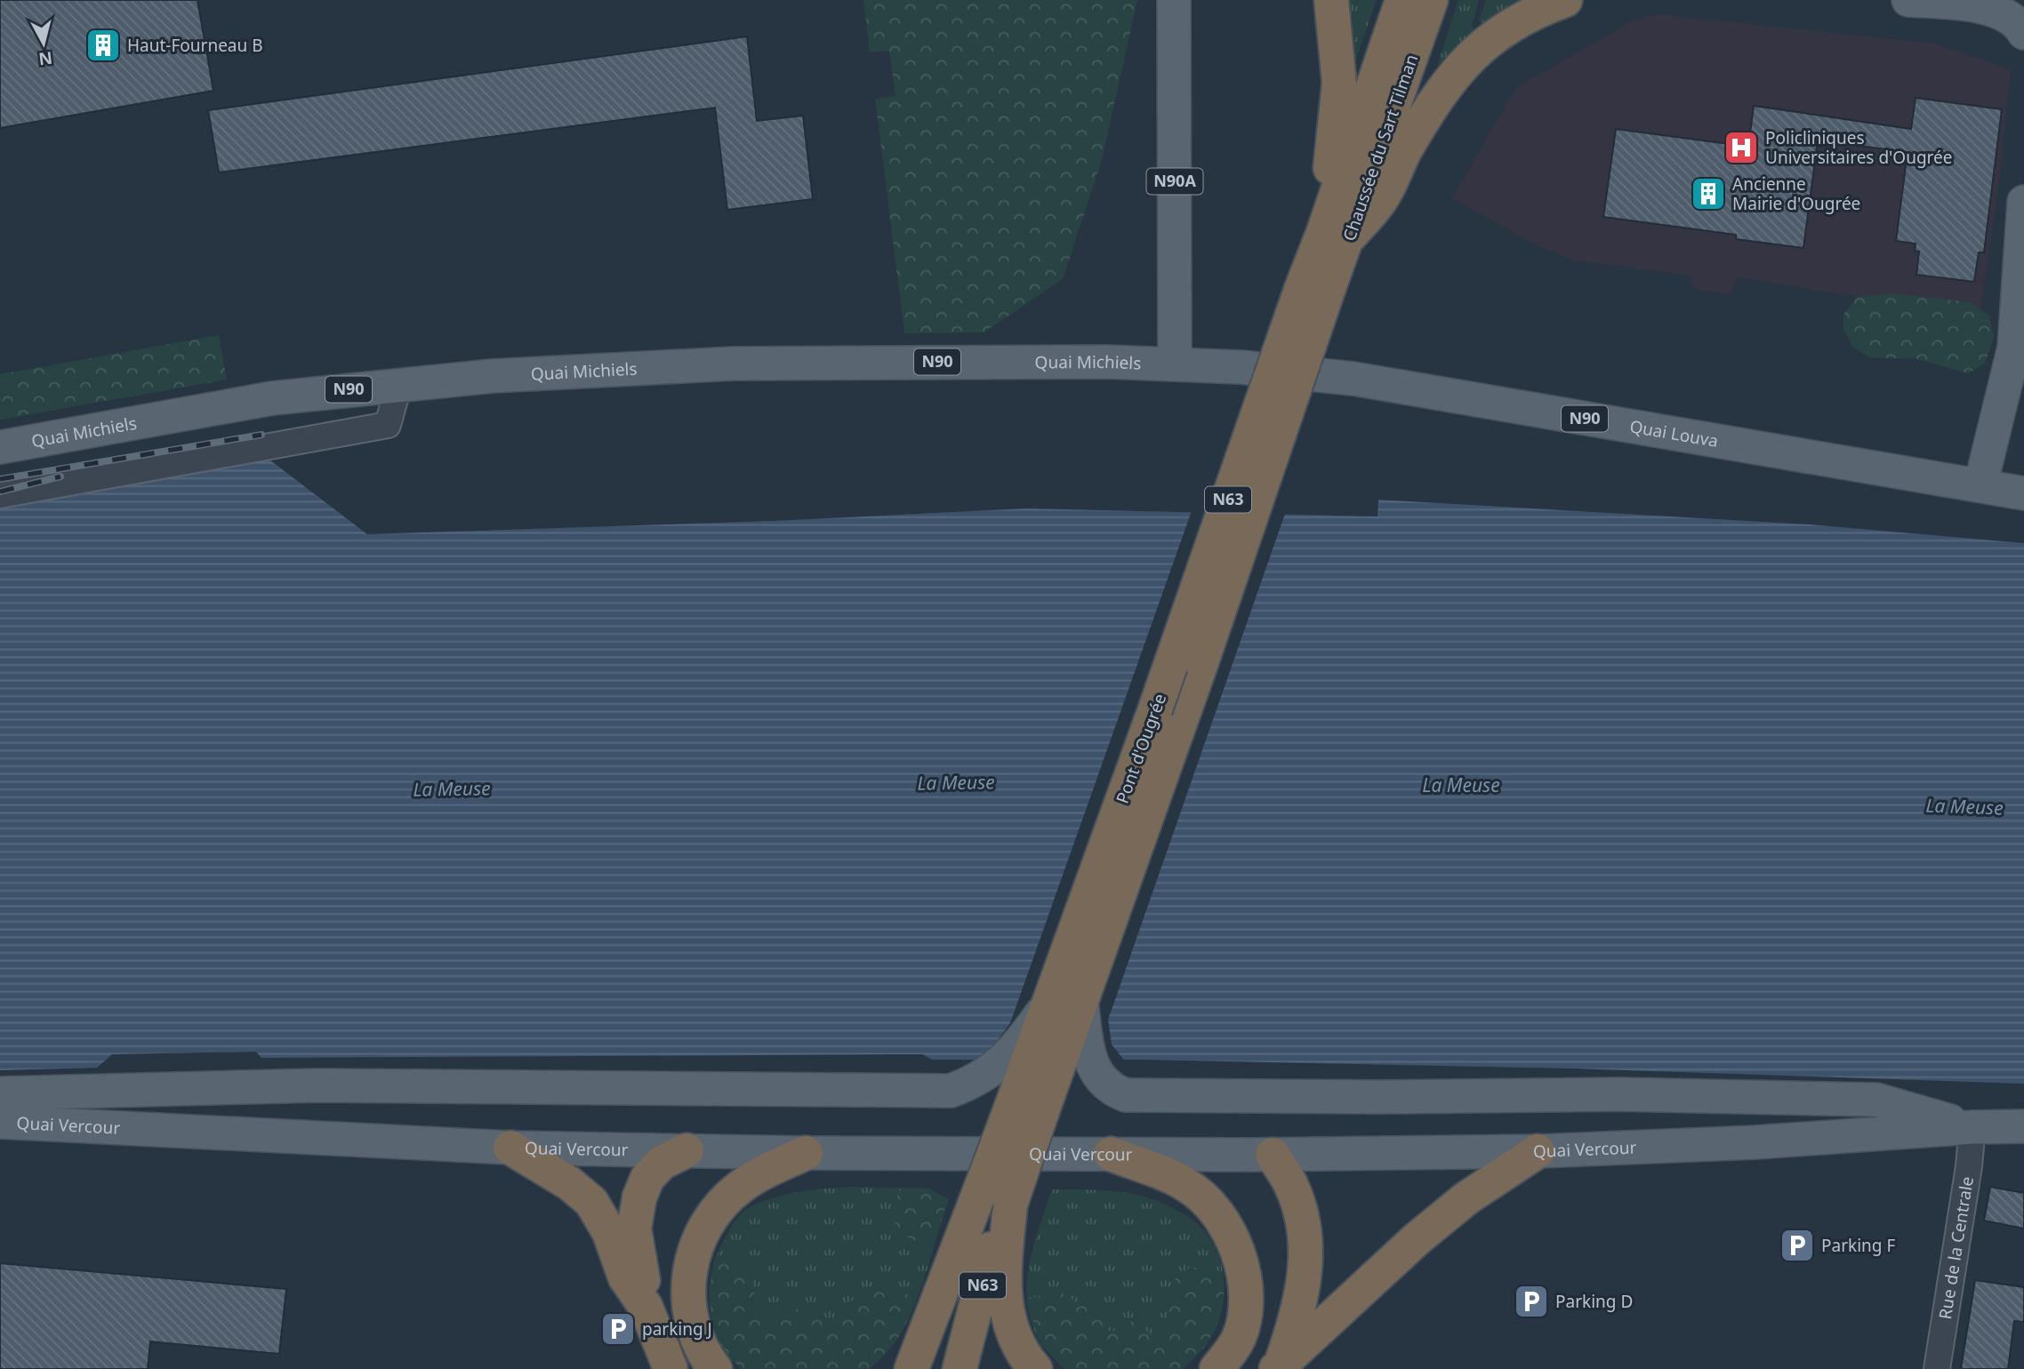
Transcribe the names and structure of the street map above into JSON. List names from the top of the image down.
{
  "streets": {
    "highway": ["Chaussée du Sart Tilman", "N63", "Pont d'Ougrée"],
    "main road": [
      "N90A",
      "N90",
      "Quai Michiels",
      "Quai Louva",
      "Quai Vercour"
    ],
    "street": ["Rue de la Centrale"]
  },
  "crossings": [
    ["Chaussée du Sart Tilman", "Pont d'Ougrée"],
    ["N90A", "Quai Michiels"],
    ["N90A", "Quai Louva"],
    ["Quai Michiels", "Quai Louva"],
    ["N63", "Pont d'Ougrée"],
    ["Quai Vercour", "Rue de la Centrale"]
  ],
  "water": ["La Meuse"],
  "places": {
    "building": ["Haut-Fourneau B", "Ancienne Mairie d'Ougrée"],
    "hospital": ["Policliniques Universitaires d'Ougrée"],
    "parking": ["Parking F", "Parking D", "parking J"]
  },
  "north": "bottom"
}
